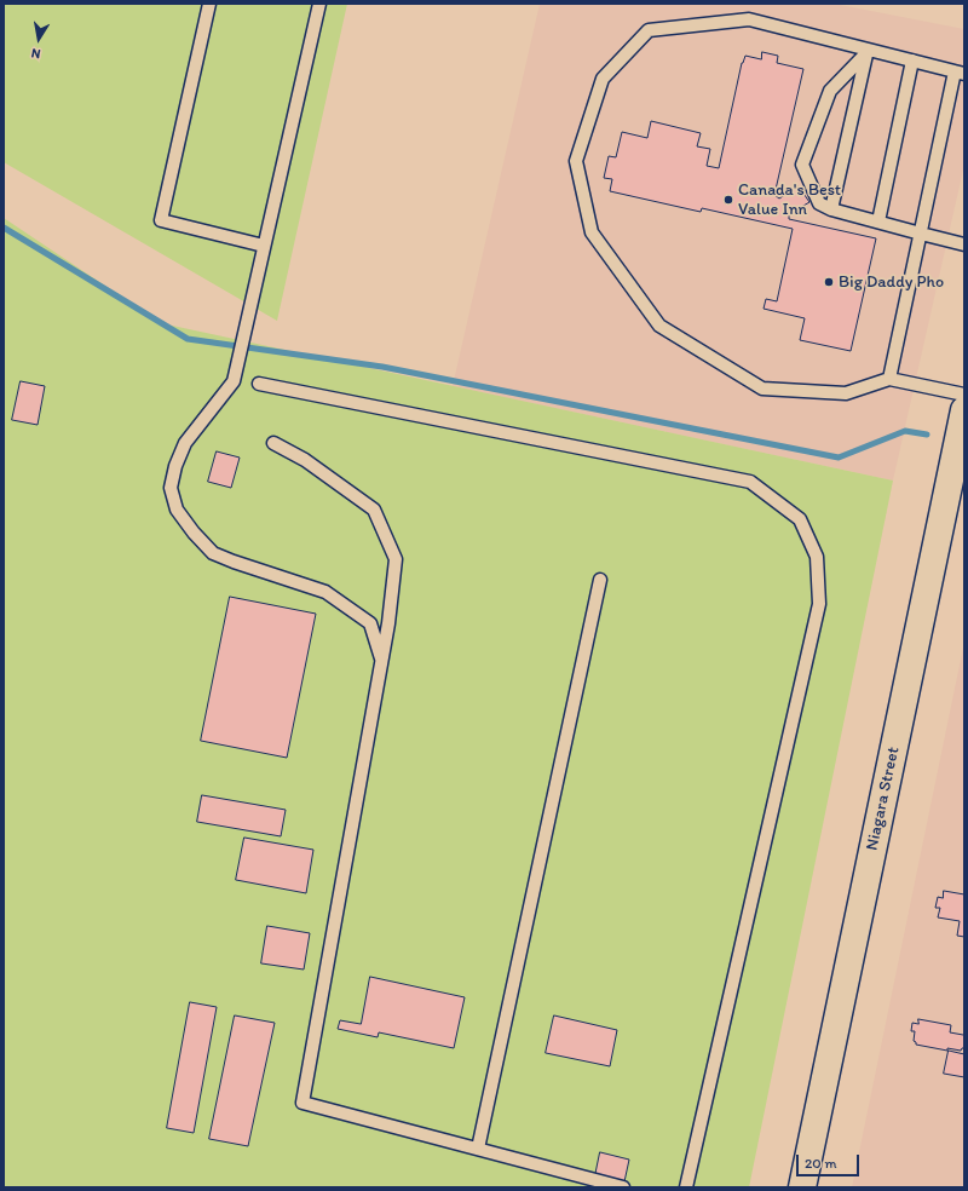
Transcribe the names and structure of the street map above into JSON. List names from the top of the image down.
{
  "streets": {
    "main road": ["Niagara Street"]
  },
  "places": ["Canada's Best Value Inn", "Big Daddy Pho"],
  "scale_bar": "20 m",
  "north": "bottom"
}
